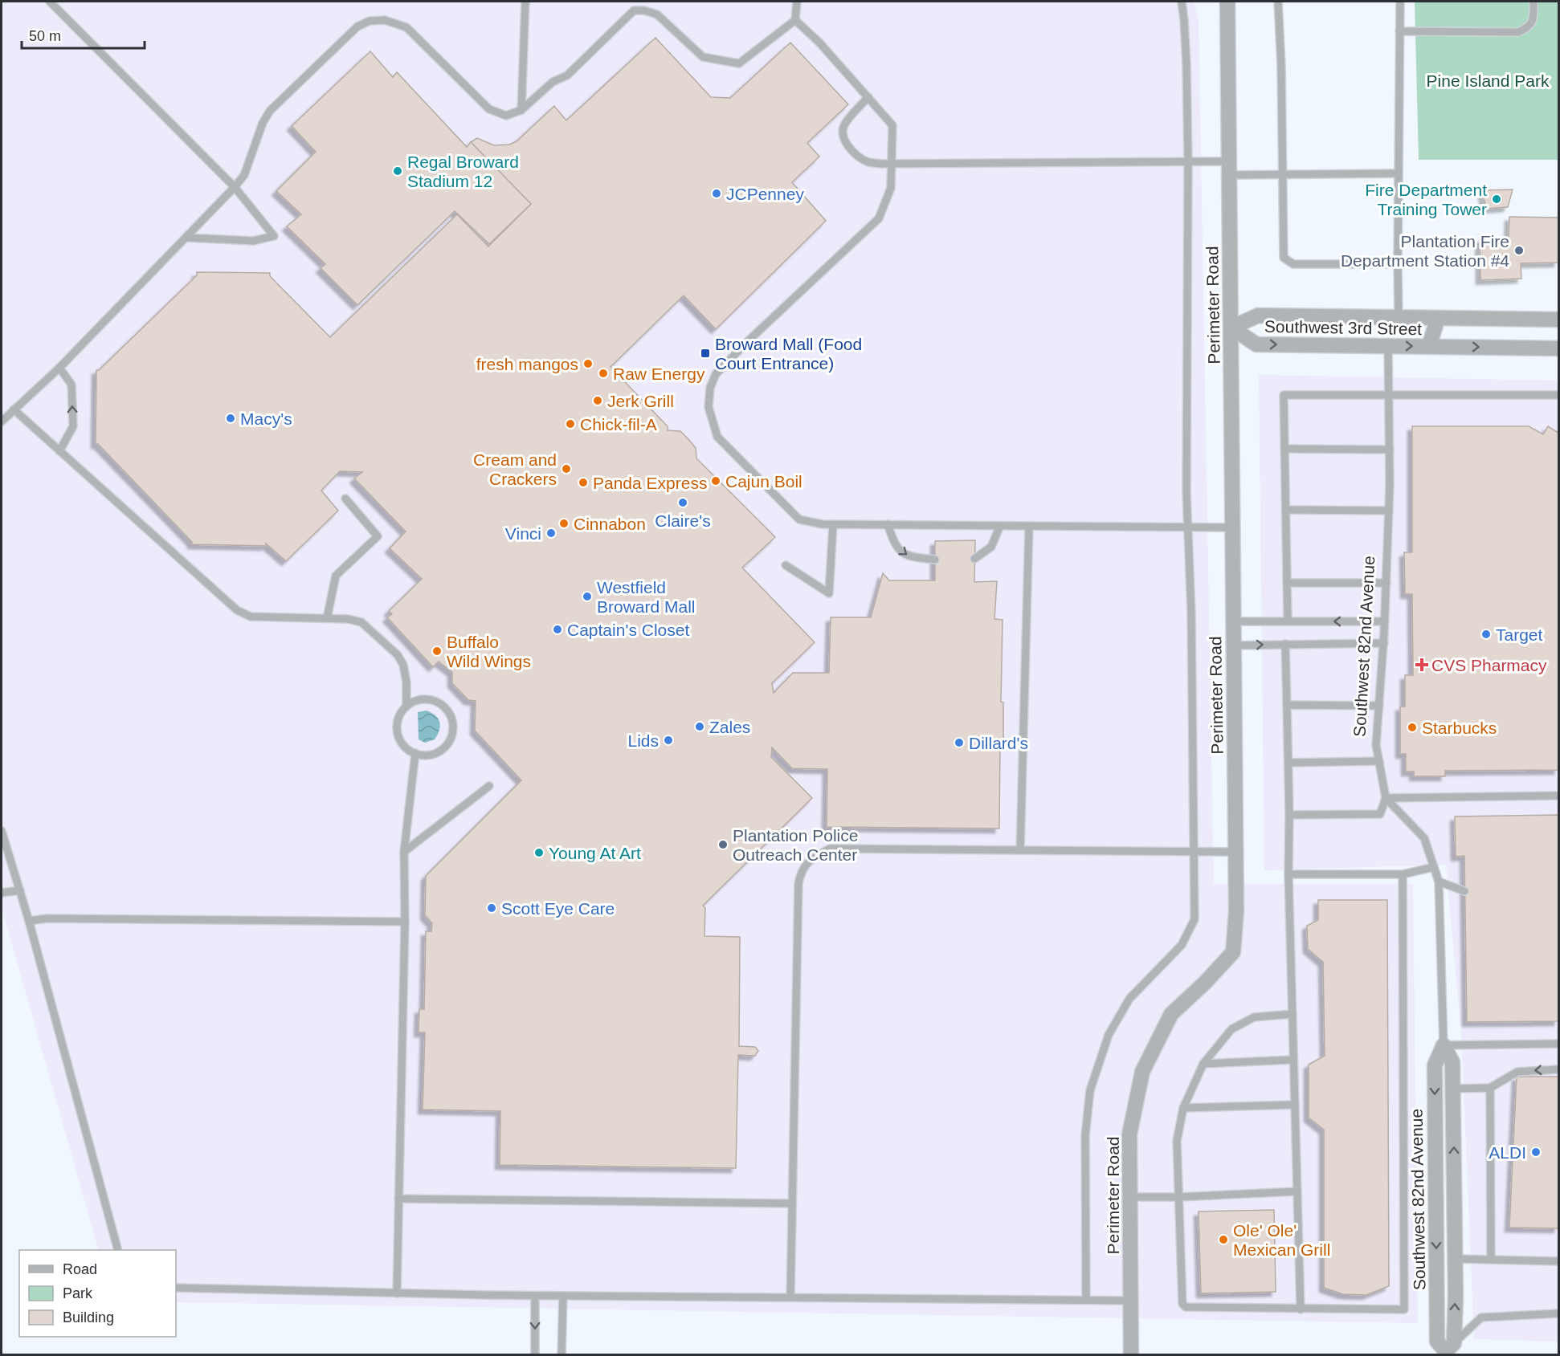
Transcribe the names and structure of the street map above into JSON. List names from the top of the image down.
{
  "streets": {
    "street": ["Perimeter Road", "Southwest 3rd Street", "Southwest 82nd Avenue"]
  },
  "crossings": [
    ["Perimeter Road", "Southwest 3rd Street"],
    ["Southwest 3rd Street", "Southwest 82nd Avenue"]
  ],
  "parks": ["Pine Island Park"],
  "places": {
    "other": [
      "Regal Broward Stadium 12",
      "JCPenney",
      "Fire Department Training Tower",
      "Plantation Fire Department Station #4",
      "fresh mangos",
      "Raw Energy",
      "Jerk Grill",
      "Macy's",
      "Chick-fil-A",
      "Cream and Crackers",
      "Cajun Boil",
      "Panda Express",
      "Claire's",
      "Cinnabon",
      "Vinci",
      "Westfield Broward Mall",
      "Captain's Closet",
      "Target",
      "Buffalo Wild Wings",
      "Zales",
      "Starbucks",
      "Lids",
      "Dillard's",
      "Plantation Police Outreach Center",
      "Young At Art",
      "Scott Eye Care",
      "ALDI",
      "Ole' Ole' Mexican Grill"
    ],
    "transit": ["Broward Mall (Food Court Entrance)"],
    "health": ["CVS Pharmacy"]
  },
  "legend": ["Road", "Park", "Building"],
  "scale_bar": "50 m"
}
